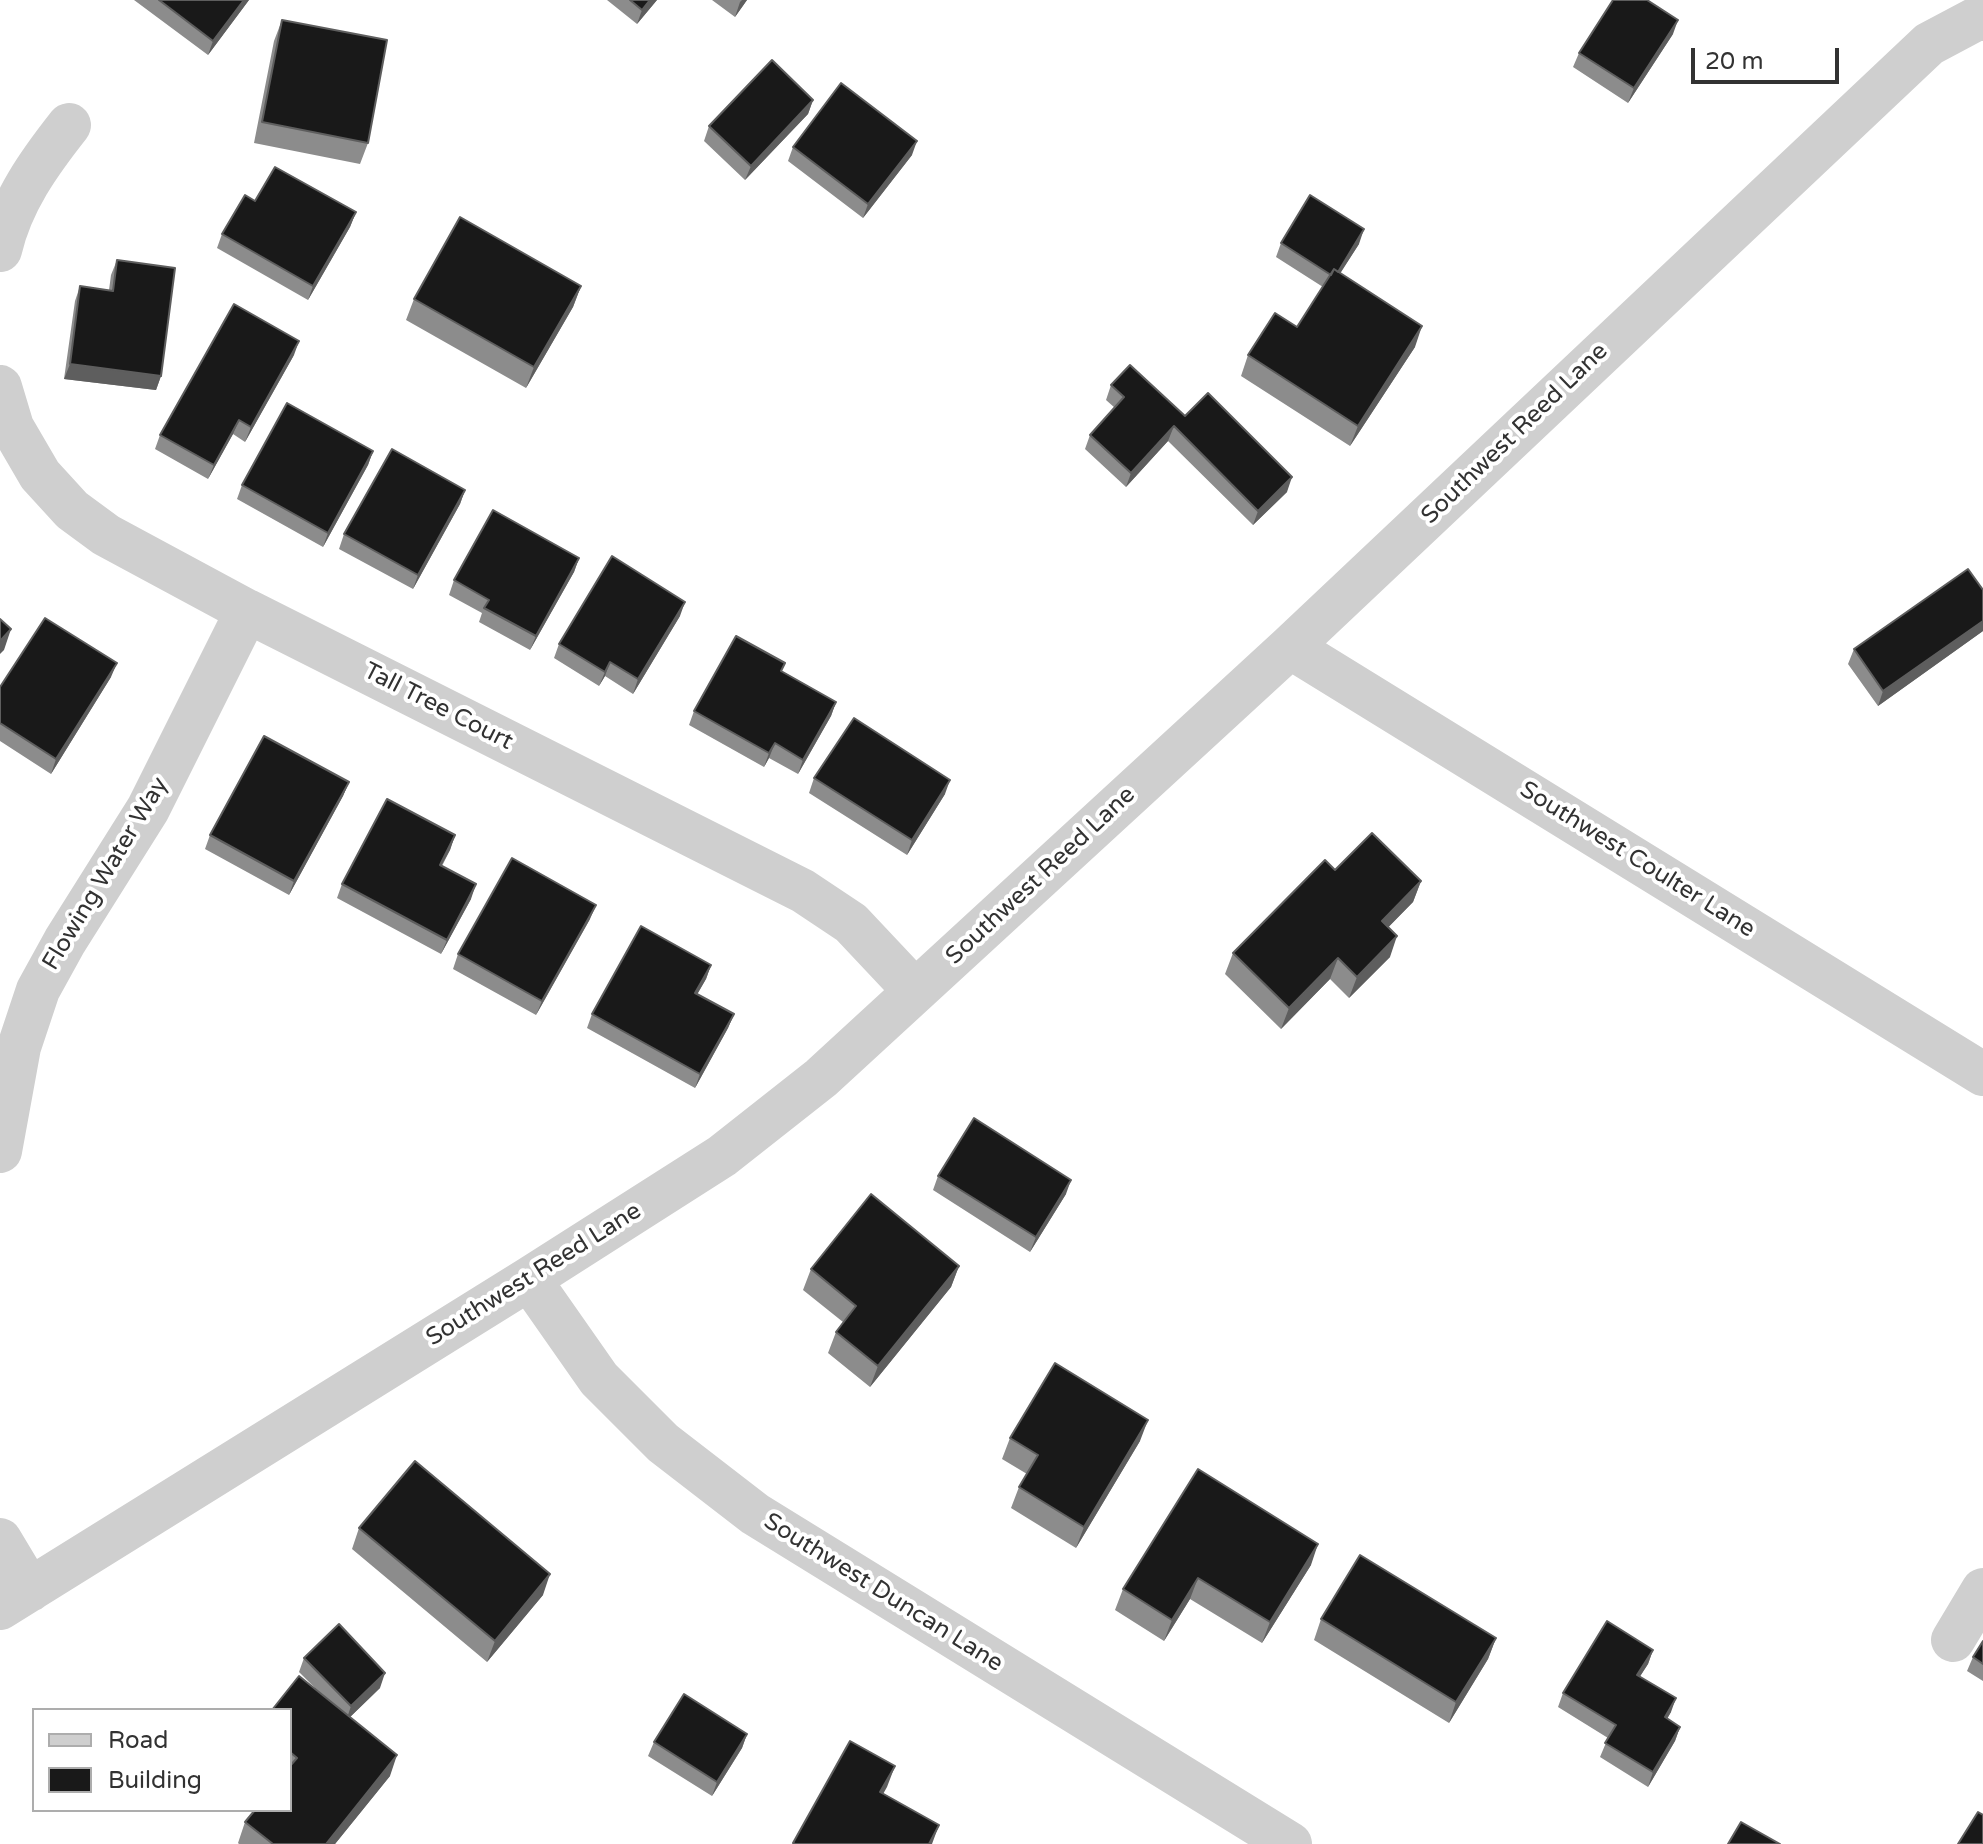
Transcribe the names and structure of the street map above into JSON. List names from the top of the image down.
{
  "streets": {
    "street": [
      "Southwest Reed Lane",
      "Tall Tree Court",
      "Southwest Coulter Lane",
      "Flowing Water Way",
      "Southwest Duncan Lane"
    ]
  },
  "crossings": [
    ["Southwest Reed Lane", "Tall Tree Court"],
    ["Southwest Reed Lane", "Southwest Coulter Lane"],
    ["Southwest Reed Lane", "Southwest Duncan Lane"],
    ["Tall Tree Court", "Flowing Water Way"]
  ],
  "legend": ["Road", "Building"],
  "scale_bar": "20 m"
}
